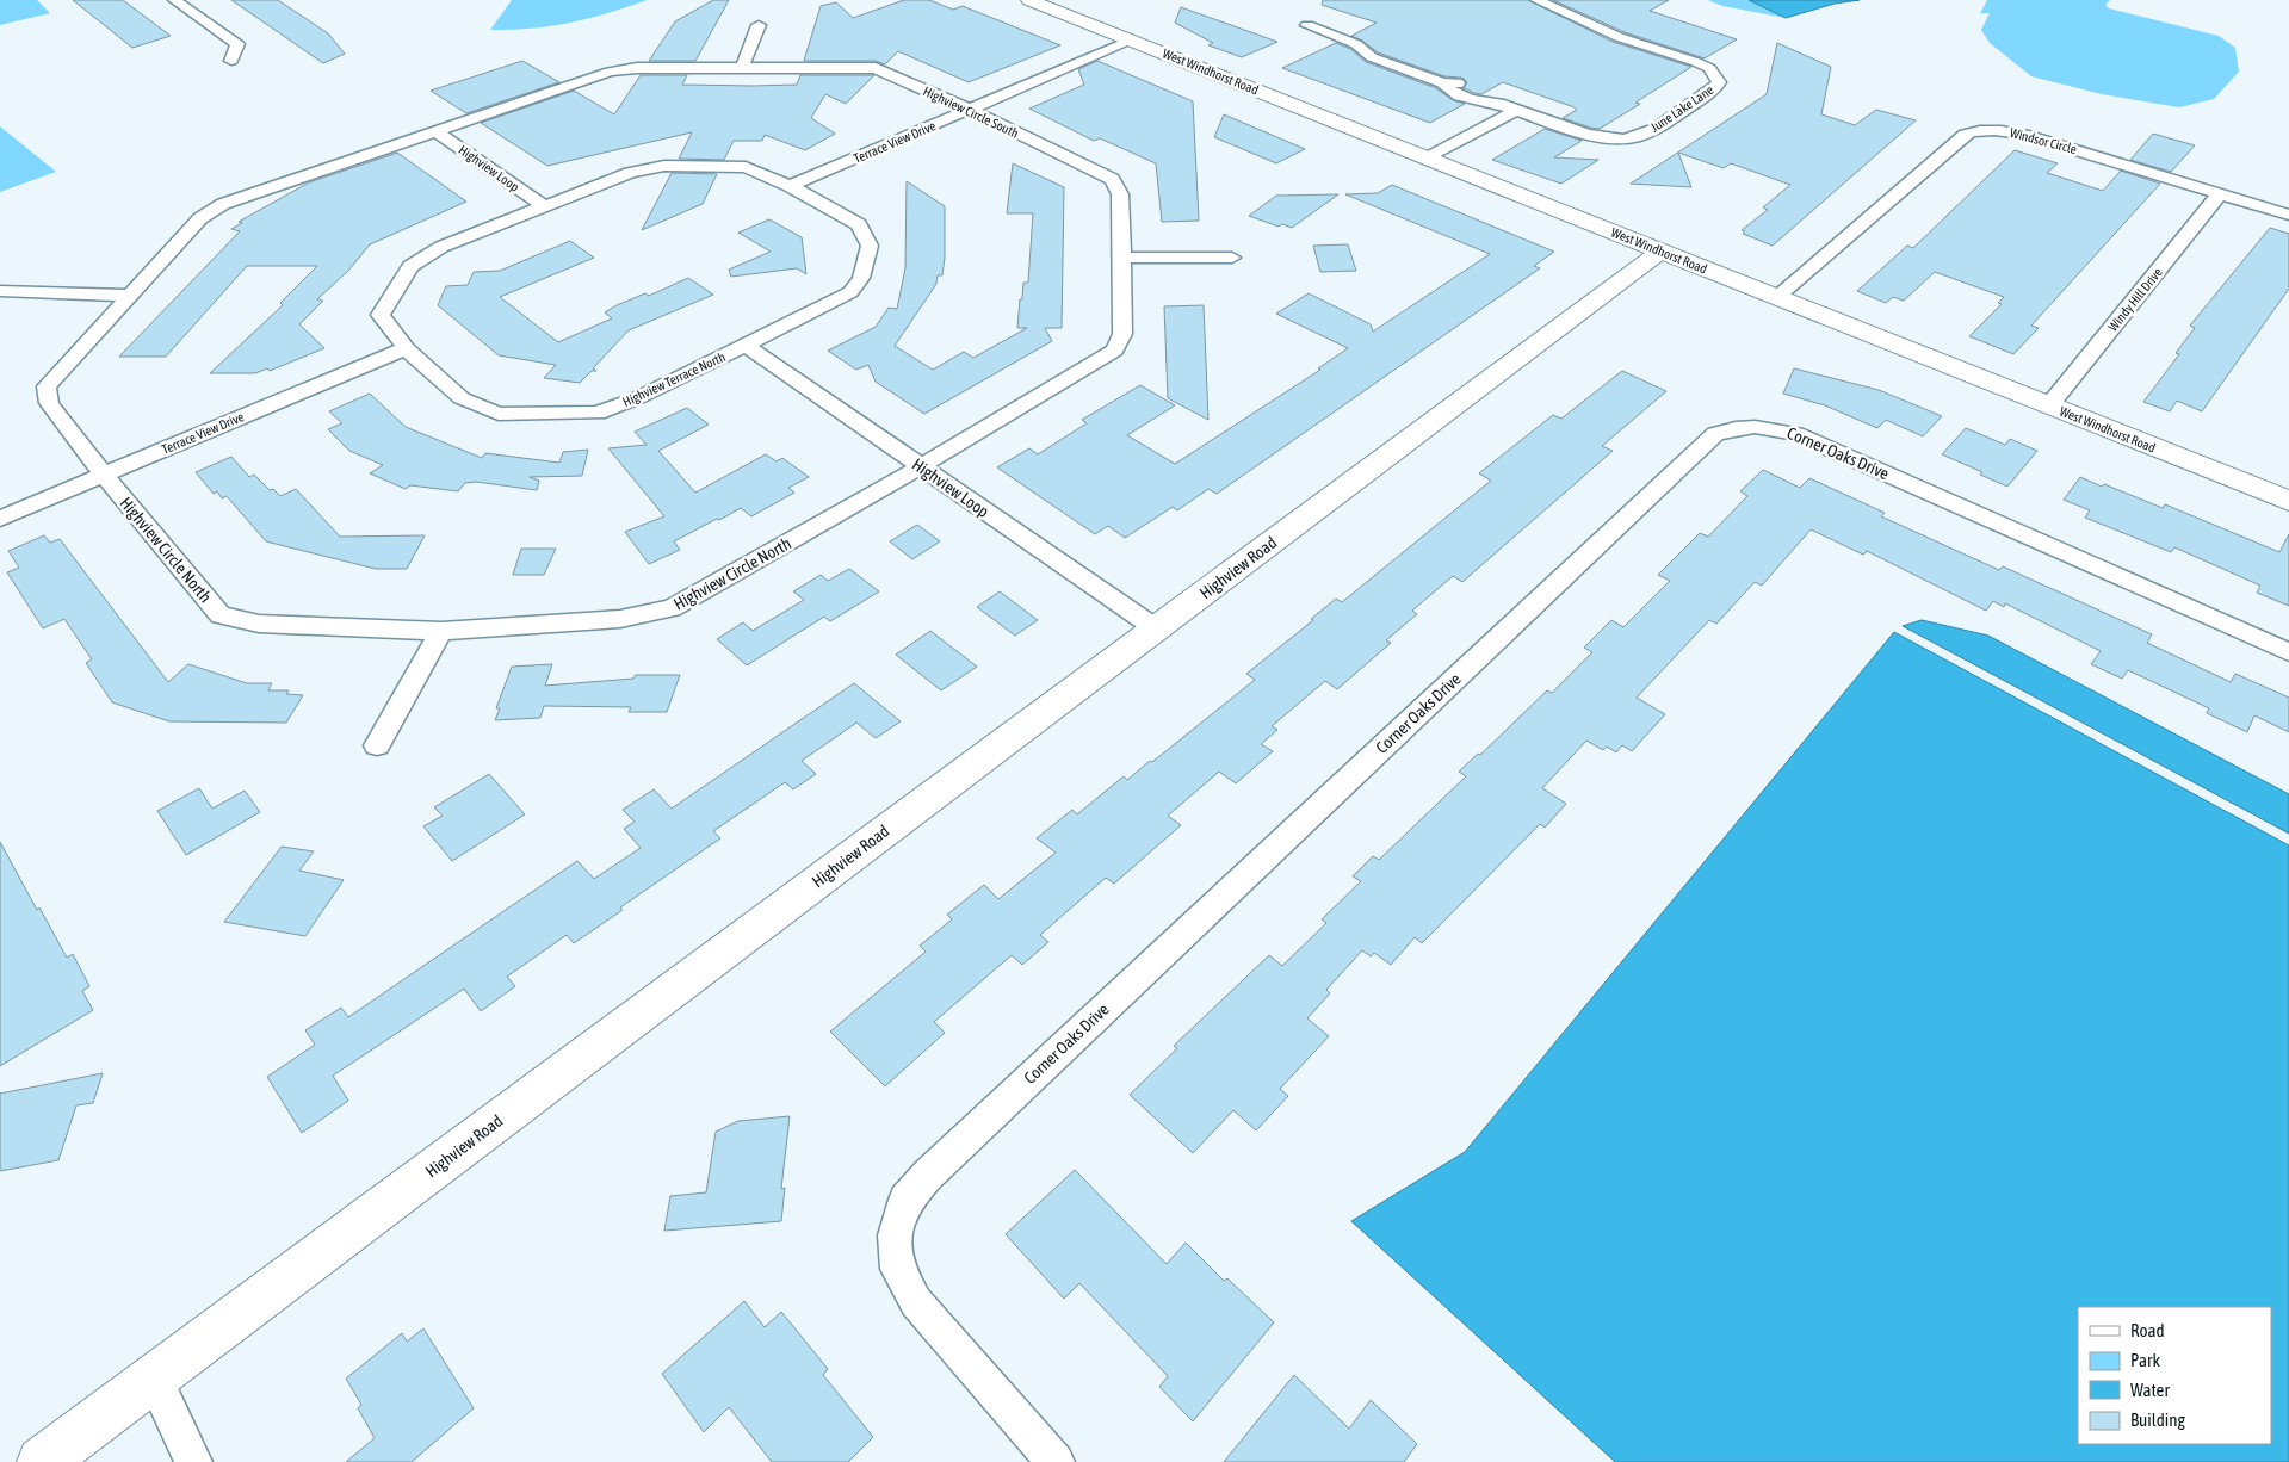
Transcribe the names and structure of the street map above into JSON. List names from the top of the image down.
{
  "streets": {
    "street": [
      "West Windhorst Road",
      "June Lake Lane",
      "Highview Circle South",
      "Windsor Circle",
      "Terrace View Drive",
      "Highview Loop",
      "Windy Hill Drive",
      "Highview Terrace North",
      "Corner Oaks Drive",
      "Highview Circle North",
      "Highview Road"
    ]
  },
  "crossings": [
    ["West Windhorst Road", "Windsor Circle"],
    ["West Windhorst Road", "Terrace View Drive"],
    ["West Windhorst Road", "Windy Hill Drive"],
    ["West Windhorst Road", "Highview Road"],
    ["Highview Circle South", "Terrace View Drive"],
    ["Highview Circle South", "Highview Loop"],
    ["Highview Circle South", "Highview Circle North"],
    ["Windsor Circle", "Windy Hill Drive"],
    ["Terrace View Drive", "Highview Terrace North"],
    ["Terrace View Drive", "Highview Circle North"],
    ["Highview Loop", "Highview Terrace North"],
    ["Highview Loop", "Highview Circle North"],
    ["Highview Loop", "Highview Road"]
  ],
  "legend": [
    "Road",
    "Park",
    "Water",
    "Building"
  ]
}
